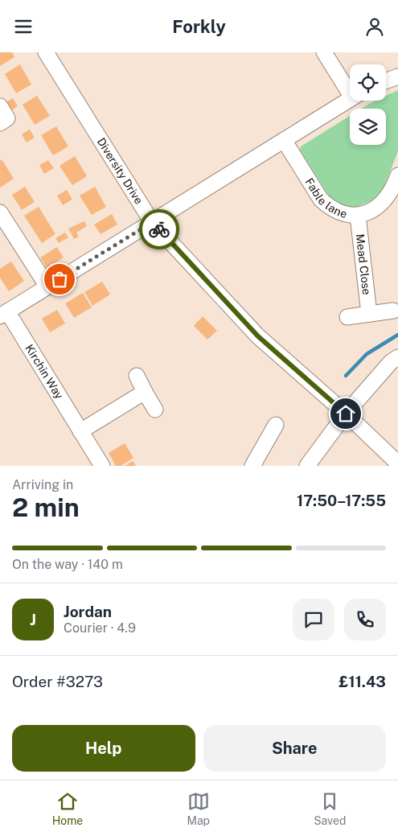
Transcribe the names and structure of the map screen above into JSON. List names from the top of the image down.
{
  "streets": {
    "street": [
      "Diversity Drive",
      "Fable lane",
      "Mead Close",
      "Kirchin Way"
    ]
  },
  "crossings": [
    ["Fable lane", "Mead Close"]
  ],
  "page": {
    "header": "Forkly",
    "heading": ["2 min", "Arriving in", "17:50–17:55"],
    "panel": [
      "Jordan",
      "Courier · 4.9",
      "Order #3273",
      "£11.43"
    ],
    "bar": "On the way · 140 m",
    "round": "J",
    "buttons": ["Help", "Share"],
    "tabs": ["Home", "Map", "Saved"]
  }
}
